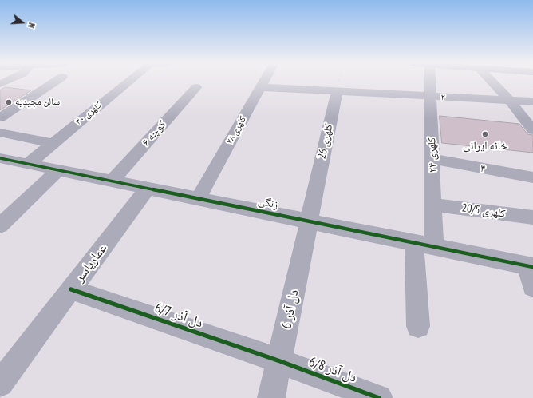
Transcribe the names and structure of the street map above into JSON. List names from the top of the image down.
{
  "streets": {
    "street": [
      "۲",
      "کلهری ۳۰",
      "کلهری ۲۸",
      "۶ کوچه",
      "کلهری 26",
      "کلهری ۲۴",
      "۴",
      "زنگی",
      "کلهری 20/5",
      "عماریاسر",
      "دل آذر 6",
      "دل آذر 6/7",
      "دل آذر 6/8"
    ]
  },
  "crossings": [
    ["۲", "کلهری ۲۸"],
    ["۲", "کلهری 26"],
    ["۲", "کلهری ۲۴"],
    ["کلهری ۳۰", "زنگی"],
    ["کلهری ۲۸", "زنگی"],
    ["۶ کوچه", "زنگی"],
    ["کلهری 26", "زنگی"],
    ["کلهری 26", "دل آذر 6"],
    ["کلهری ۲۴", "۴"],
    ["کلهری ۲۴", "زنگی"],
    ["کلهری ۲۴", "کلهری 20/5"],
    ["زنگی", "عماریاسر"],
    ["زنگی", "دل آذر 6"],
    ["عماریاسر", "دل آذر 6/7"],
    ["دل آذر 6", "دل آذر 6/7"],
    ["دل آذر 6", "دل آذر 6/8"],
    ["دل آذر 6/7", "دل آذر 6/8"]
  ],
  "places": ["سالن مجیدیه", "خانه ایرانی"],
  "north": "right"
}
